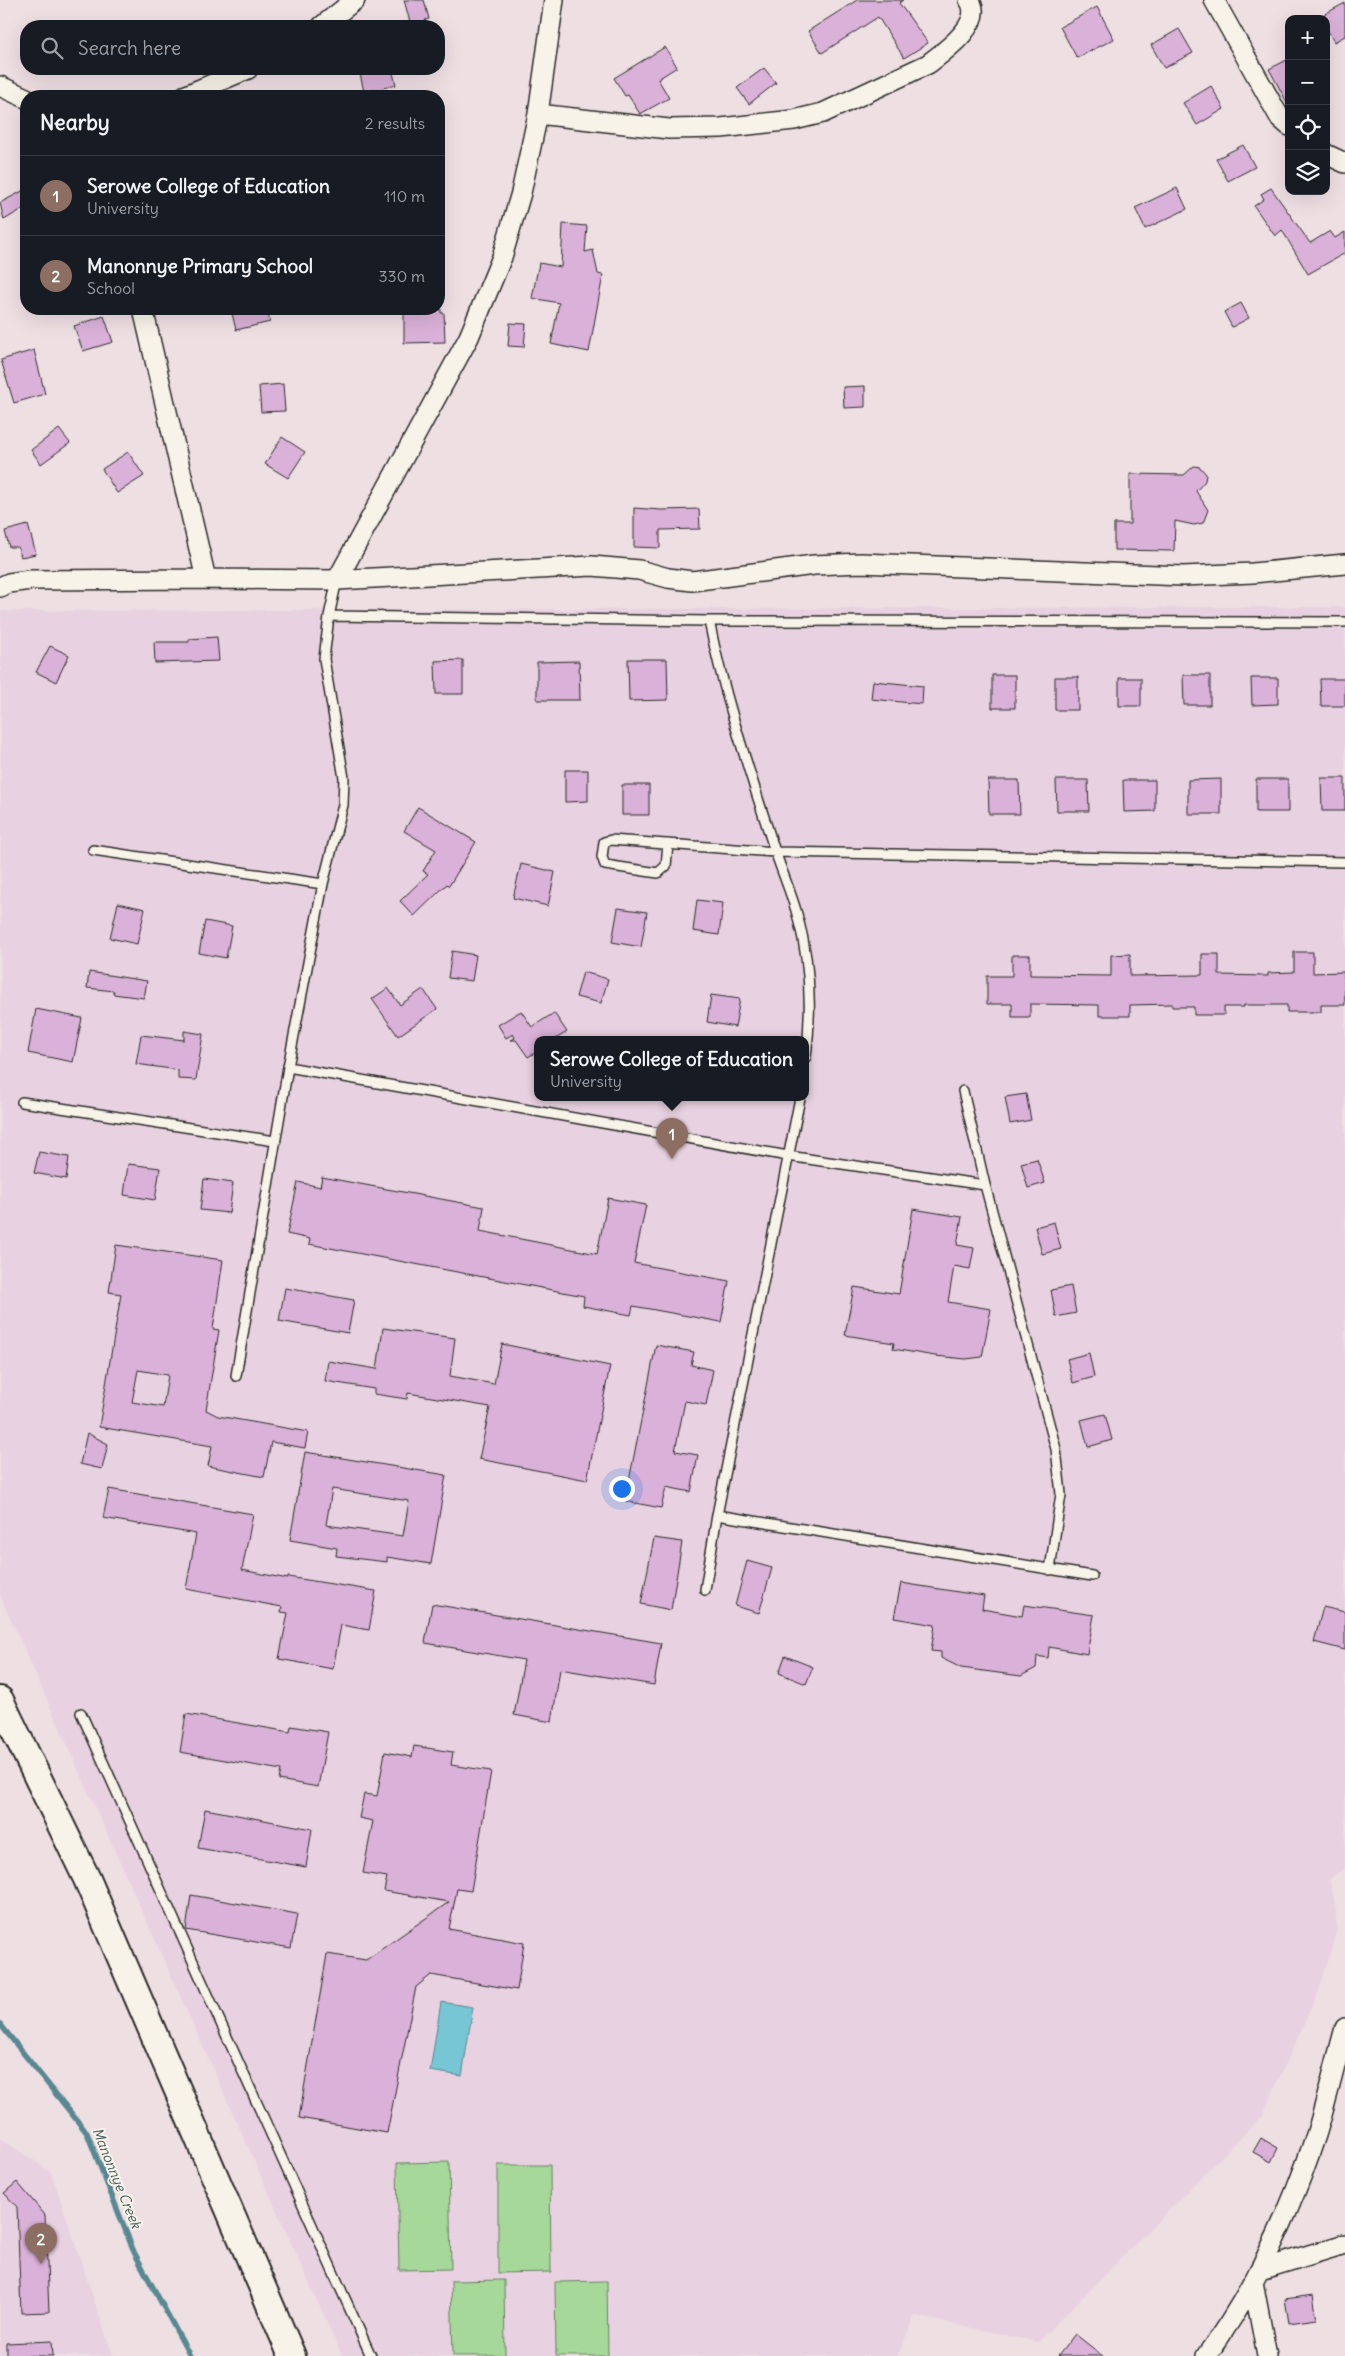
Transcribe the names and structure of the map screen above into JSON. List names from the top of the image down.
{
  "water": ["Manonnye Creek"],
  "page": {
    "map_buttons": ["+", "−"],
    "search": "Search here",
    "heading": ["Nearby", "2 results"],
    "list": [
      {
        "mark": "1",
        "name": "Serowe College of Education",
        "note": "University",
        "value": "110 m"
      },
      {
        "mark": "2",
        "name": "Manonnye Primary School",
        "note": "School",
        "value": "330 m"
      }
    ],
    "popup": ["Serowe College of Education", "University"],
    "pins": ["1", "2"]
  }
}
